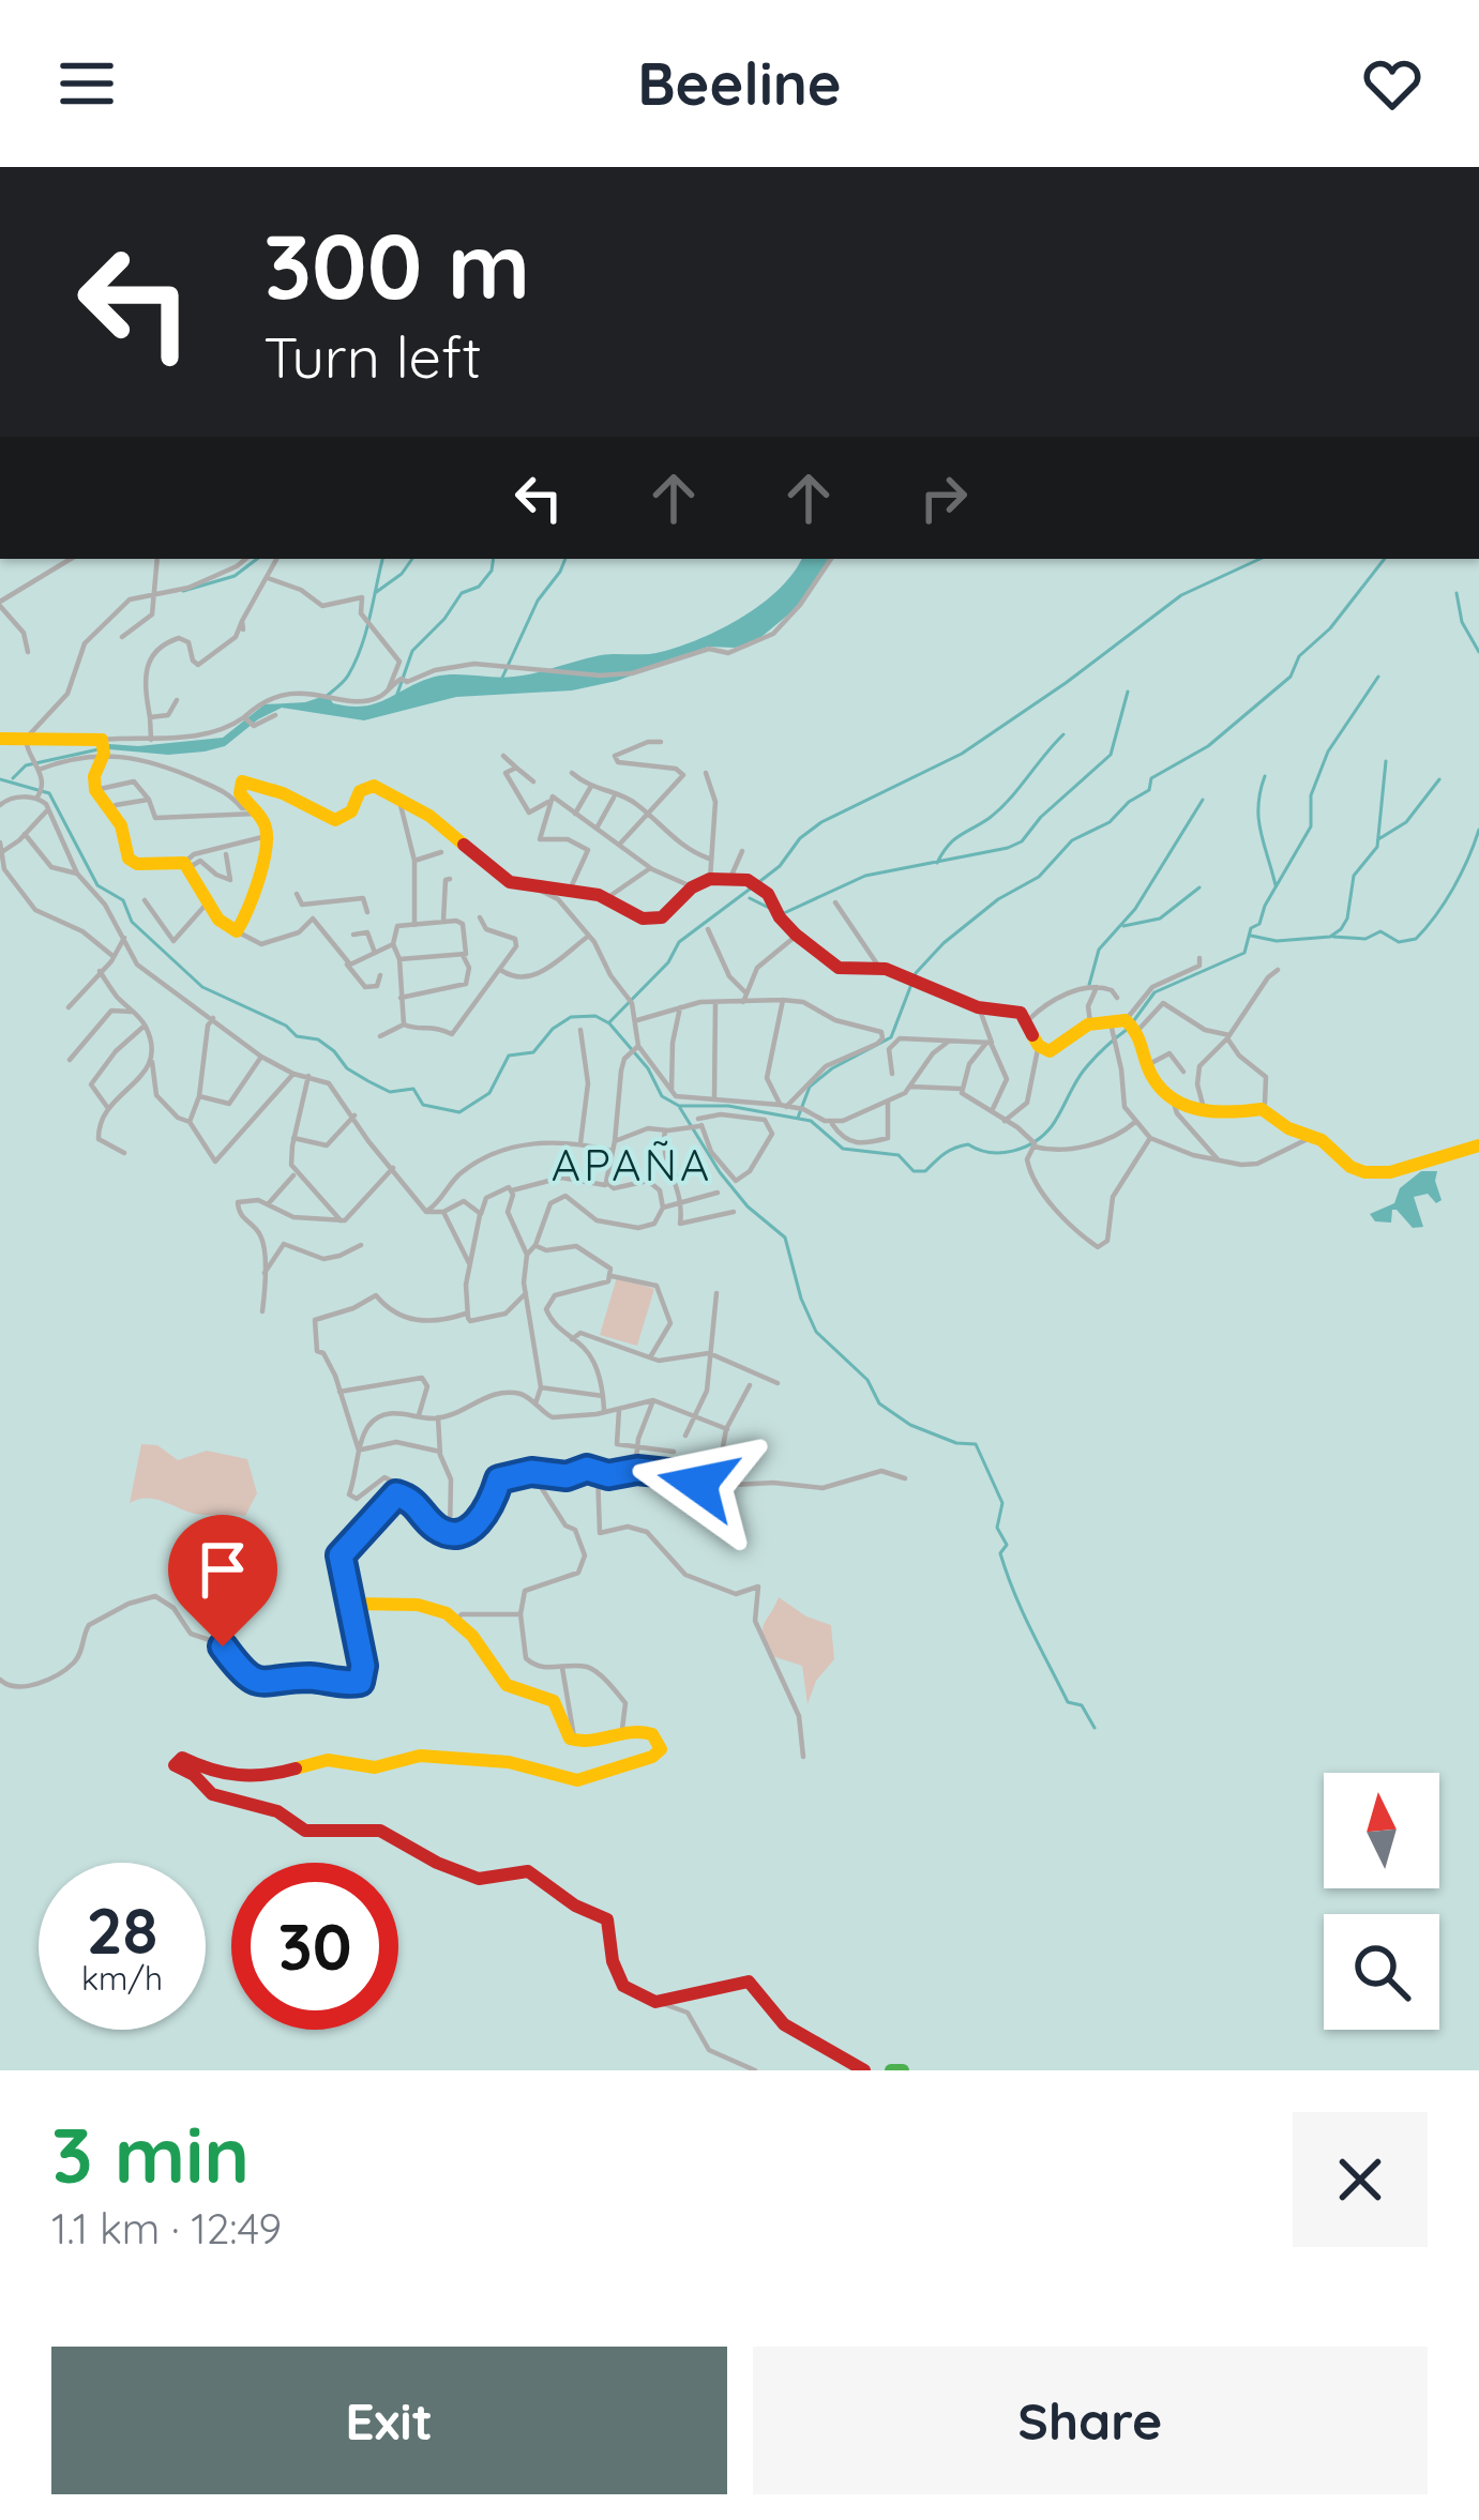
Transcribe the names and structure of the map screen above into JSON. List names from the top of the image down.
{
  "districts": ["APAÑA"],
  "north": "top",
  "page": {
    "header": "Beeline",
    "turn": ["300 m", "Turn left"],
    "speed": "28 km/h",
    "limit": "30",
    "heading": ["3 min", "1.1 km · 12:49"],
    "buttons": ["Exit", "Share"]
  }
}
